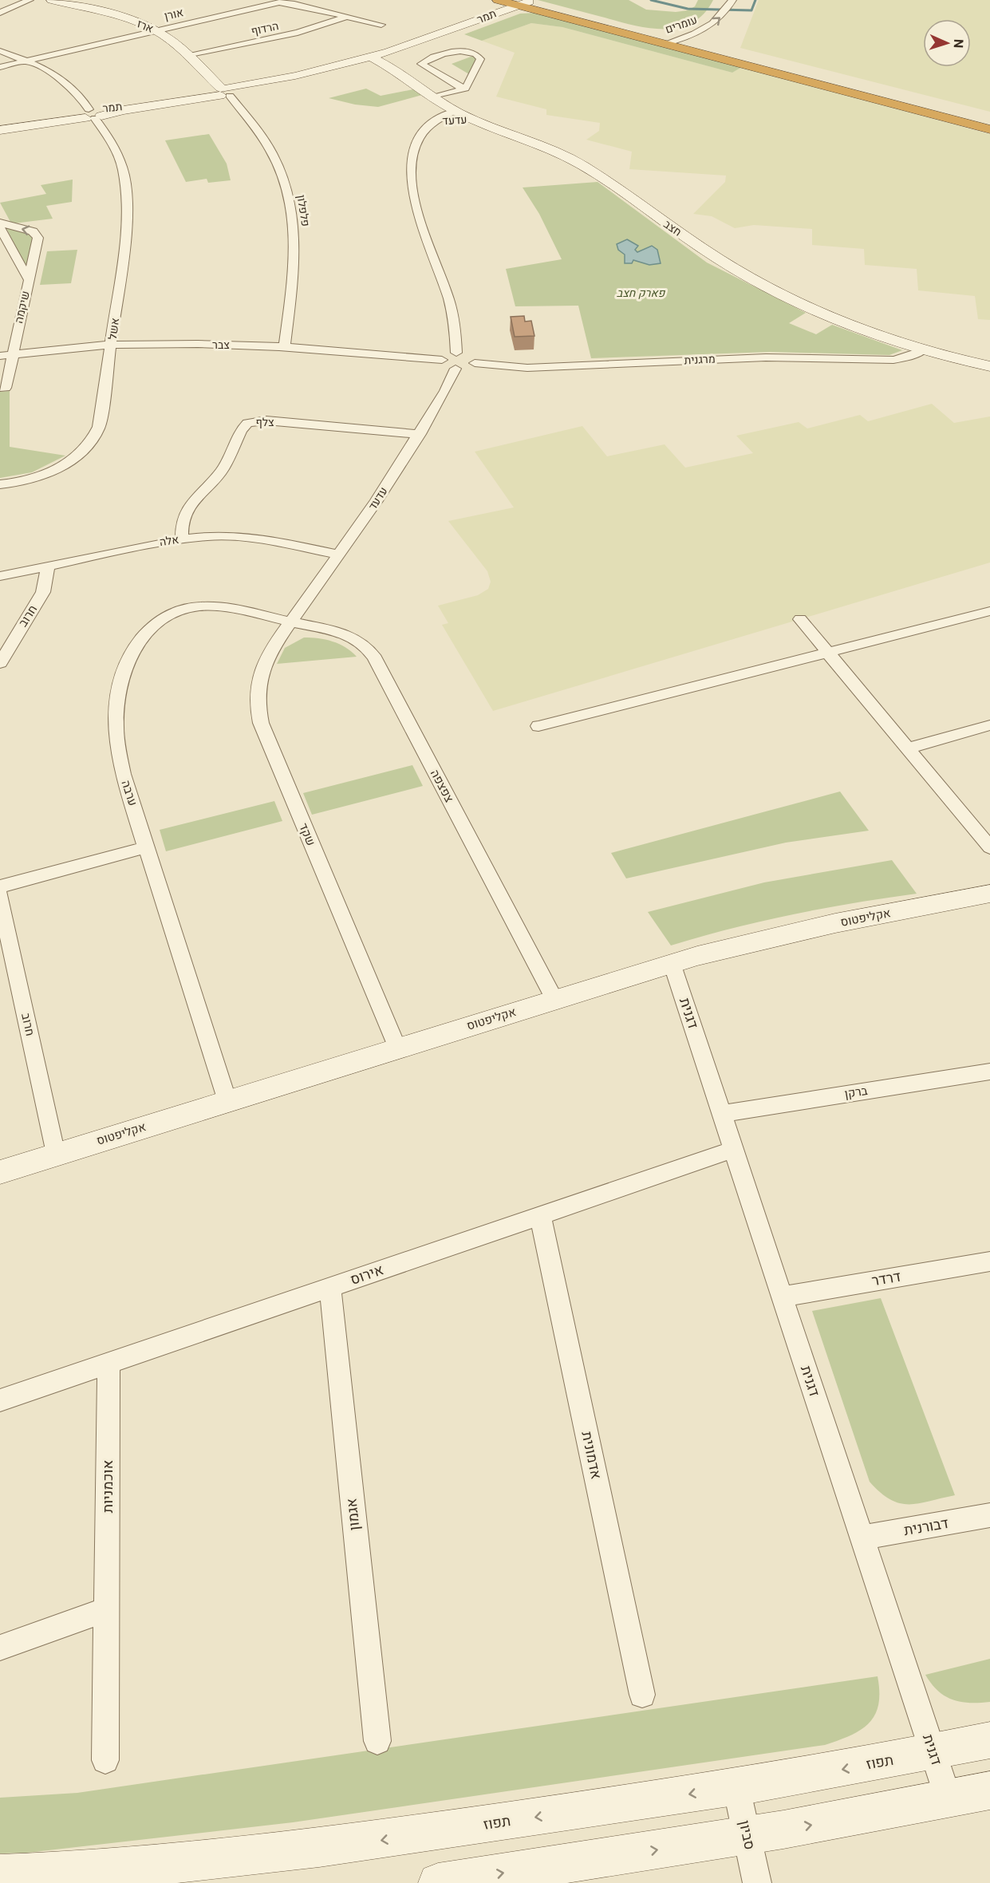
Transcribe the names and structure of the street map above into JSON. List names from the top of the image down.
{
  "streets": {
    "street": [
      "אורן",
      "תמר",
      "עומרים",
      "ארז",
      "הרדוף",
      "עדעד",
      "פלפלון",
      "חצב",
      "שיקמה",
      "אשל",
      "צבר",
      "מרגנית",
      "צלף",
      "אלה",
      "חרוב",
      "צפצפה",
      "ערבה",
      "שקד",
      "אקליפטוס",
      "דגנית",
      "ברקן",
      "אירוס",
      "דרדר",
      "אדמונית",
      "אוכמניות",
      "אגמון",
      "דבורנית",
      "תפוז",
      "סביון"
    ]
  },
  "crossings": [
    ["אורן", "ארז"],
    ["אורן", "הרדוף"],
    ["אורן", "אשל"],
    ["תמר", "ארז"],
    ["תמר", "פלפלון"],
    ["תמר", "חצב"],
    ["תמר", "אשל"],
    ["ארז", "הרדוף"],
    ["ארז", "פלפלון"],
    ["עדעד", "חצב"],
    ["עדעד", "צלף"],
    ["עדעד", "אלה"],
    ["עדעד", "צפצפה"],
    ["עדעד", "ערבה"],
    ["עדעד", "שקד"],
    ["פלפלון", "צבר"],
    ["חצב", "מרגנית"],
    ["שיקמה", "צבר"],
    ["אשל", "צבר"],
    ["צלף", "אלה"],
    ["אלה", "חרוב"],
    ["חרוב", "אקליפטוס"],
    ["צפצפה", "ערבה"],
    ["צפצפה", "שקד"],
    ["צפצפה", "אקליפטוס"],
    ["ערבה", "שקד"],
    ["ערבה", "אקליפטוס"],
    ["שקד", "אקליפטוס"],
    ["אקליפטוס", "דגנית"],
    ["דגנית", "ברקן"],
    ["דגנית", "אירוס"],
    ["דגנית", "דרדר"],
    ["דגנית", "דבורנית"],
    ["דגנית", "תפוז"],
    ["אירוס", "אדמונית"],
    ["אירוס", "אוכמניות"],
    ["אירוס", "אגמון"],
    ["תפוז", "סביון"]
  ],
  "parks": ["פארק חצב"],
  "north": "right"
}
